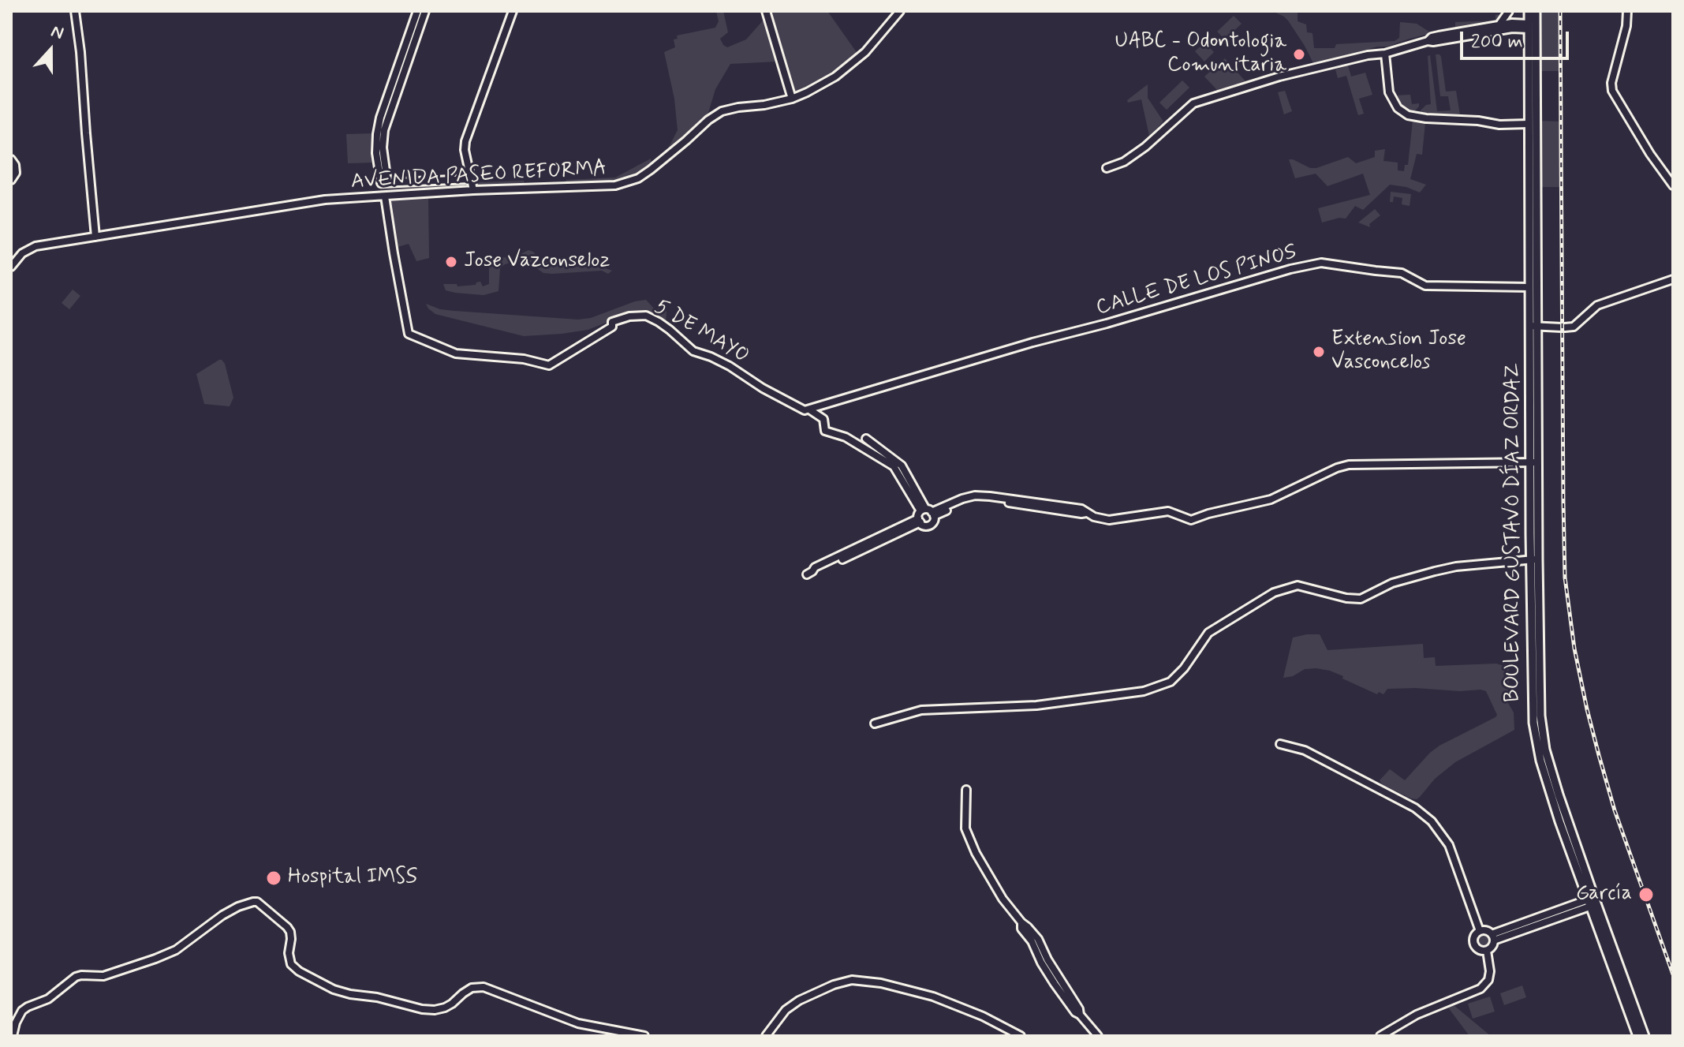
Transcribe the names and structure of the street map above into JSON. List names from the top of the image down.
{
  "streets": {
    "main road": ["BOULEVARD GUSTAVO DÍAZ ORDAZ"],
    "street": ["AVENIDA PASEO REFORMA", "CALLE DE LOS PINOS", "5 DE MAYO"]
  },
  "crossings": [
    ["AVENIDA PASEO REFORMA", "5 DE MAYO"],
    ["CALLE DE LOS PINOS", "5 DE MAYO"],
    ["CALLE DE LOS PINOS", "BOULEVARD GUSTAVO DÍAZ ORDAZ"]
  ],
  "places": [
    "UABC - Odontologia Comunitaria",
    "Jose Vazconseloz",
    "Extension Jose Vasconcelos",
    "Hospital IMSS",
    "García"
  ],
  "scale_bar": "200 m",
  "north": "top"
}
